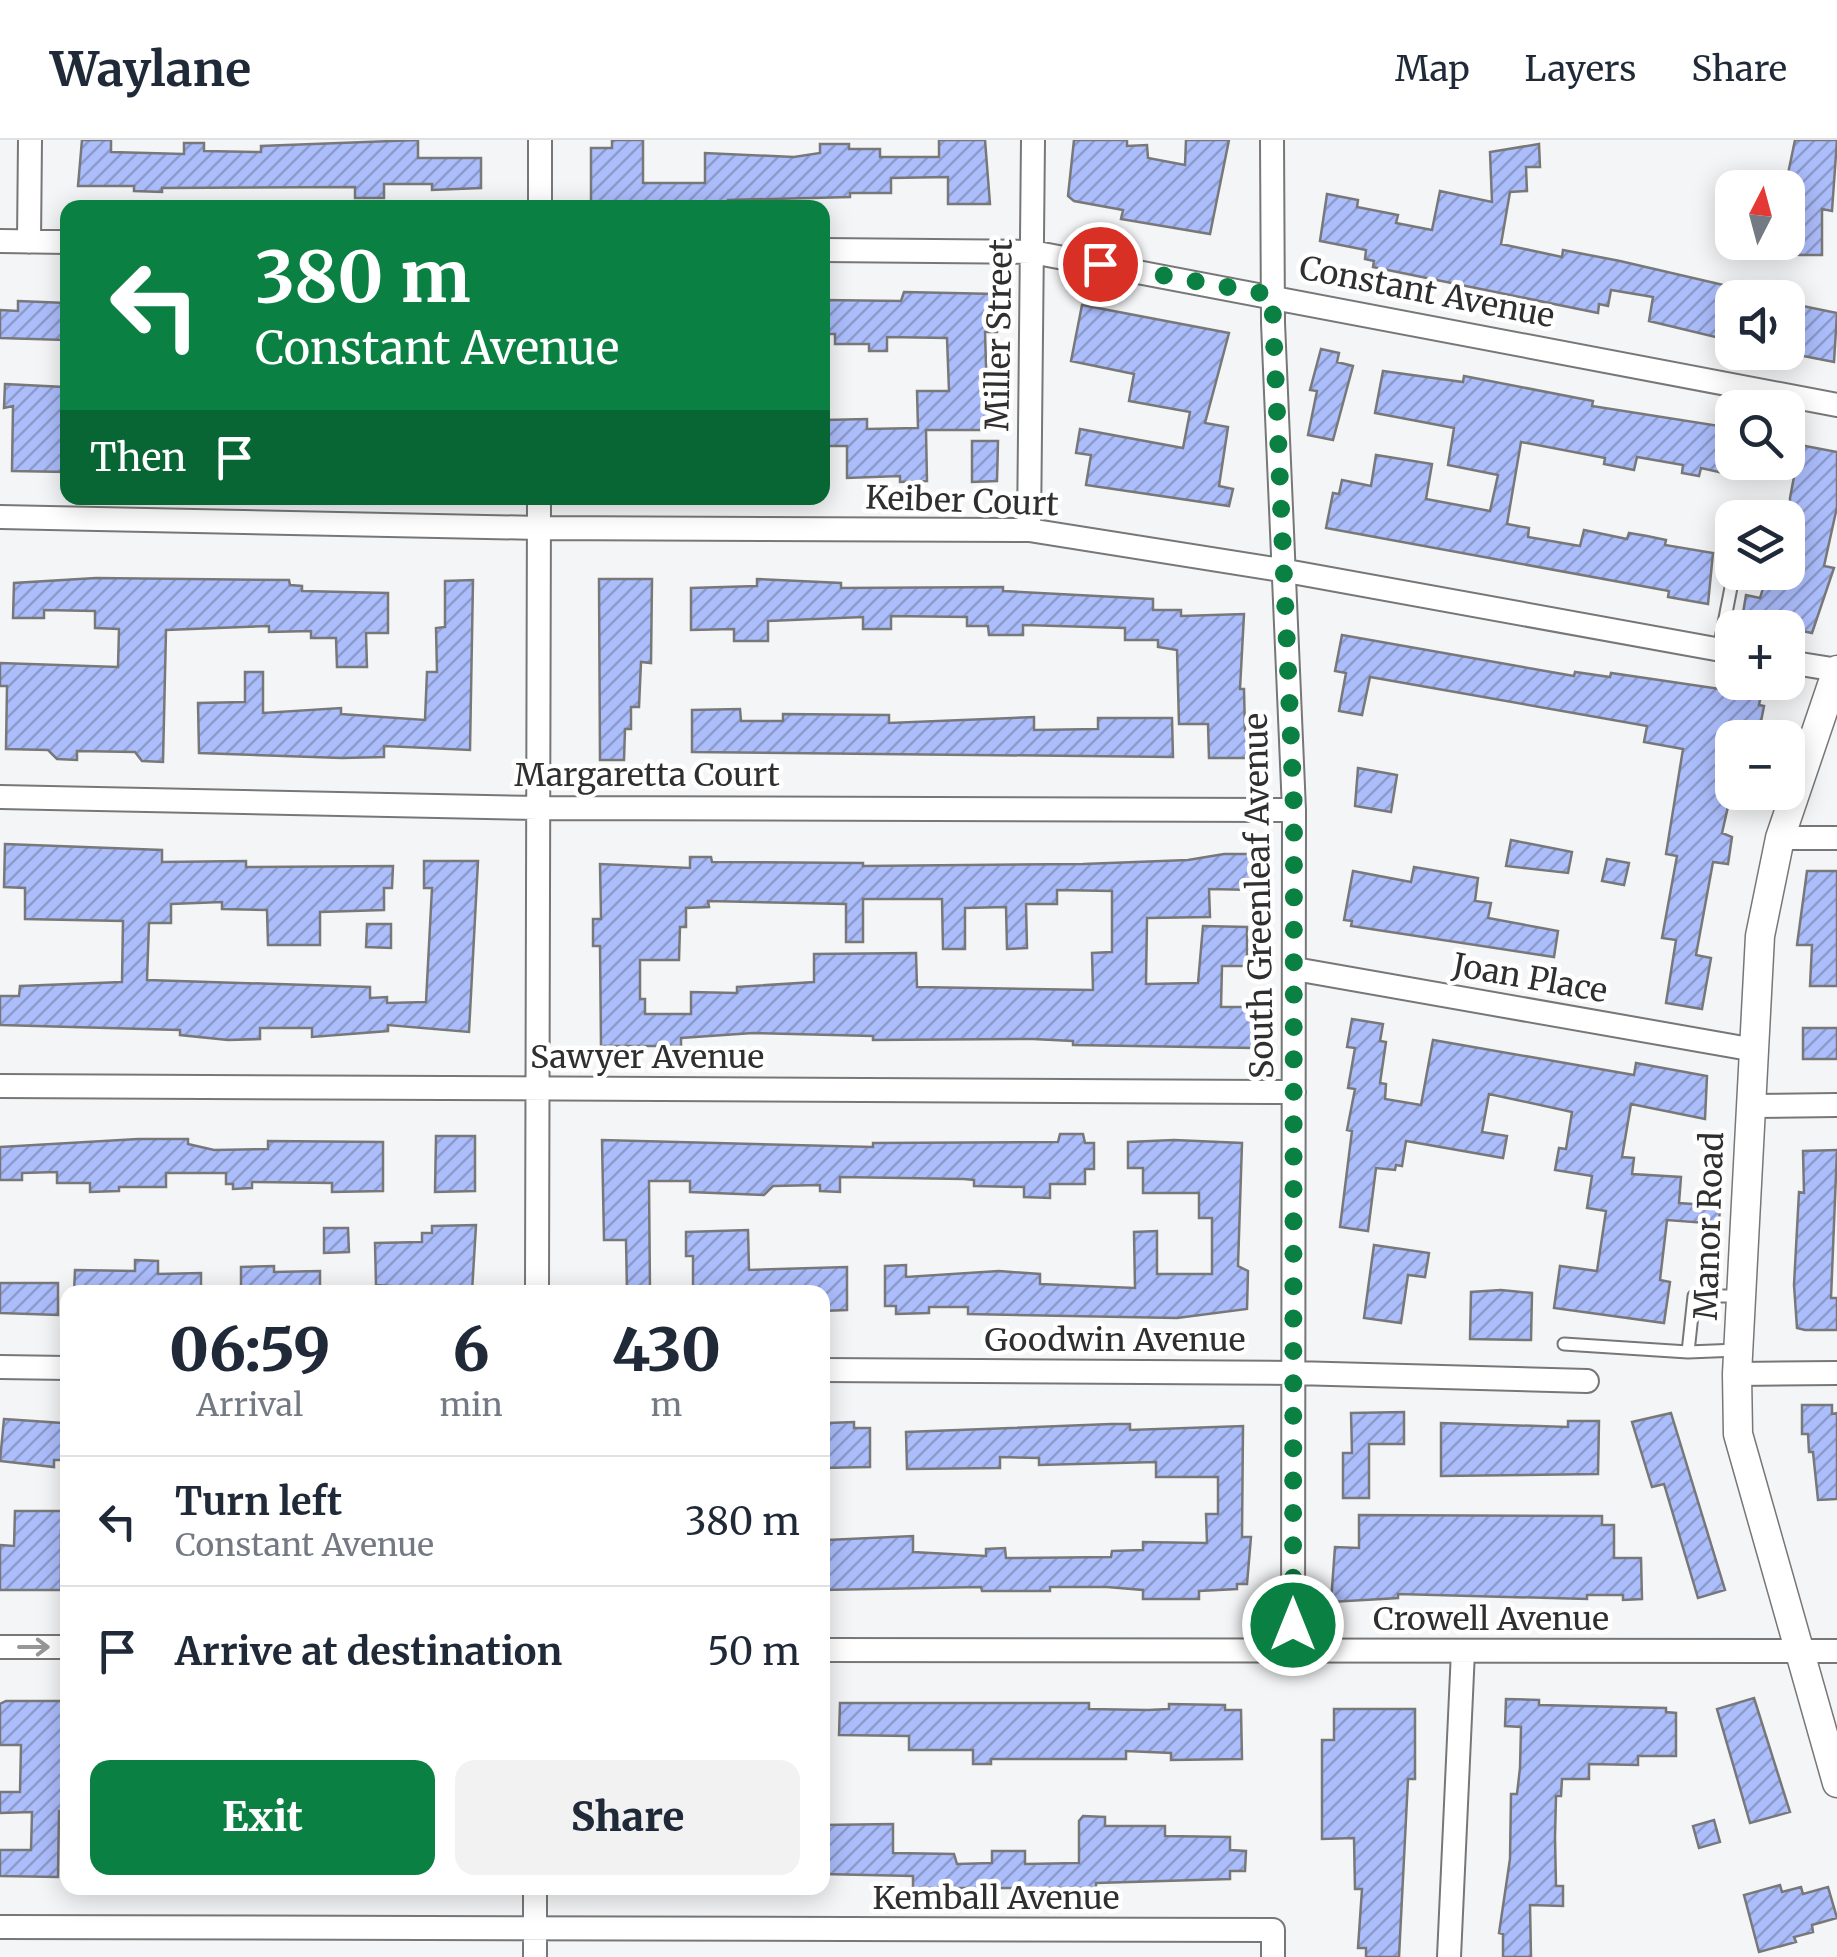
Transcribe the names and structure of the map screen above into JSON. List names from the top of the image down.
{
  "streets": {
    "street": [
      "Constant Avenue",
      "Miller Street",
      "Keiber Court",
      "Margaretta Court",
      "South Greenleaf Avenue",
      "Joan Place",
      "Sawyer Avenue",
      "Manor Road",
      "Goodwin Avenue",
      "Crowell Avenue",
      "Kemball Avenue"
    ]
  },
  "crossings": [
    ["Constant Avenue", "Miller Street"],
    ["Constant Avenue", "South Greenleaf Avenue"],
    ["Miller Street", "Keiber Court"],
    ["Keiber Court", "South Greenleaf Avenue"],
    ["Margaretta Court", "South Greenleaf Avenue"],
    ["South Greenleaf Avenue", "Joan Place"],
    ["South Greenleaf Avenue", "Sawyer Avenue"],
    ["South Greenleaf Avenue", "Goodwin Avenue"],
    ["South Greenleaf Avenue", "Crowell Avenue"],
    ["Joan Place", "Manor Road"],
    ["Manor Road", "Crowell Avenue"]
  ],
  "north": "top",
  "page": {
    "header": "Waylane",
    "nav": ["Map", "Layers", "Share"],
    "map_buttons": ["+", "−"],
    "turn": ["380 m", "Constant Avenue"],
    "then": "Then",
    "eta": [
      "06:59",
      "Arrival",
      "6",
      "min",
      "430",
      "m"
    ],
    "list": [
      {
        "name": "Turn left",
        "note": "Constant Avenue",
        "value": "380 m"
      },
      {
        "name": "Arrive at destination",
        "value": "50 m"
      }
    ],
    "buttons": ["Exit", "Share"]
  }
}
